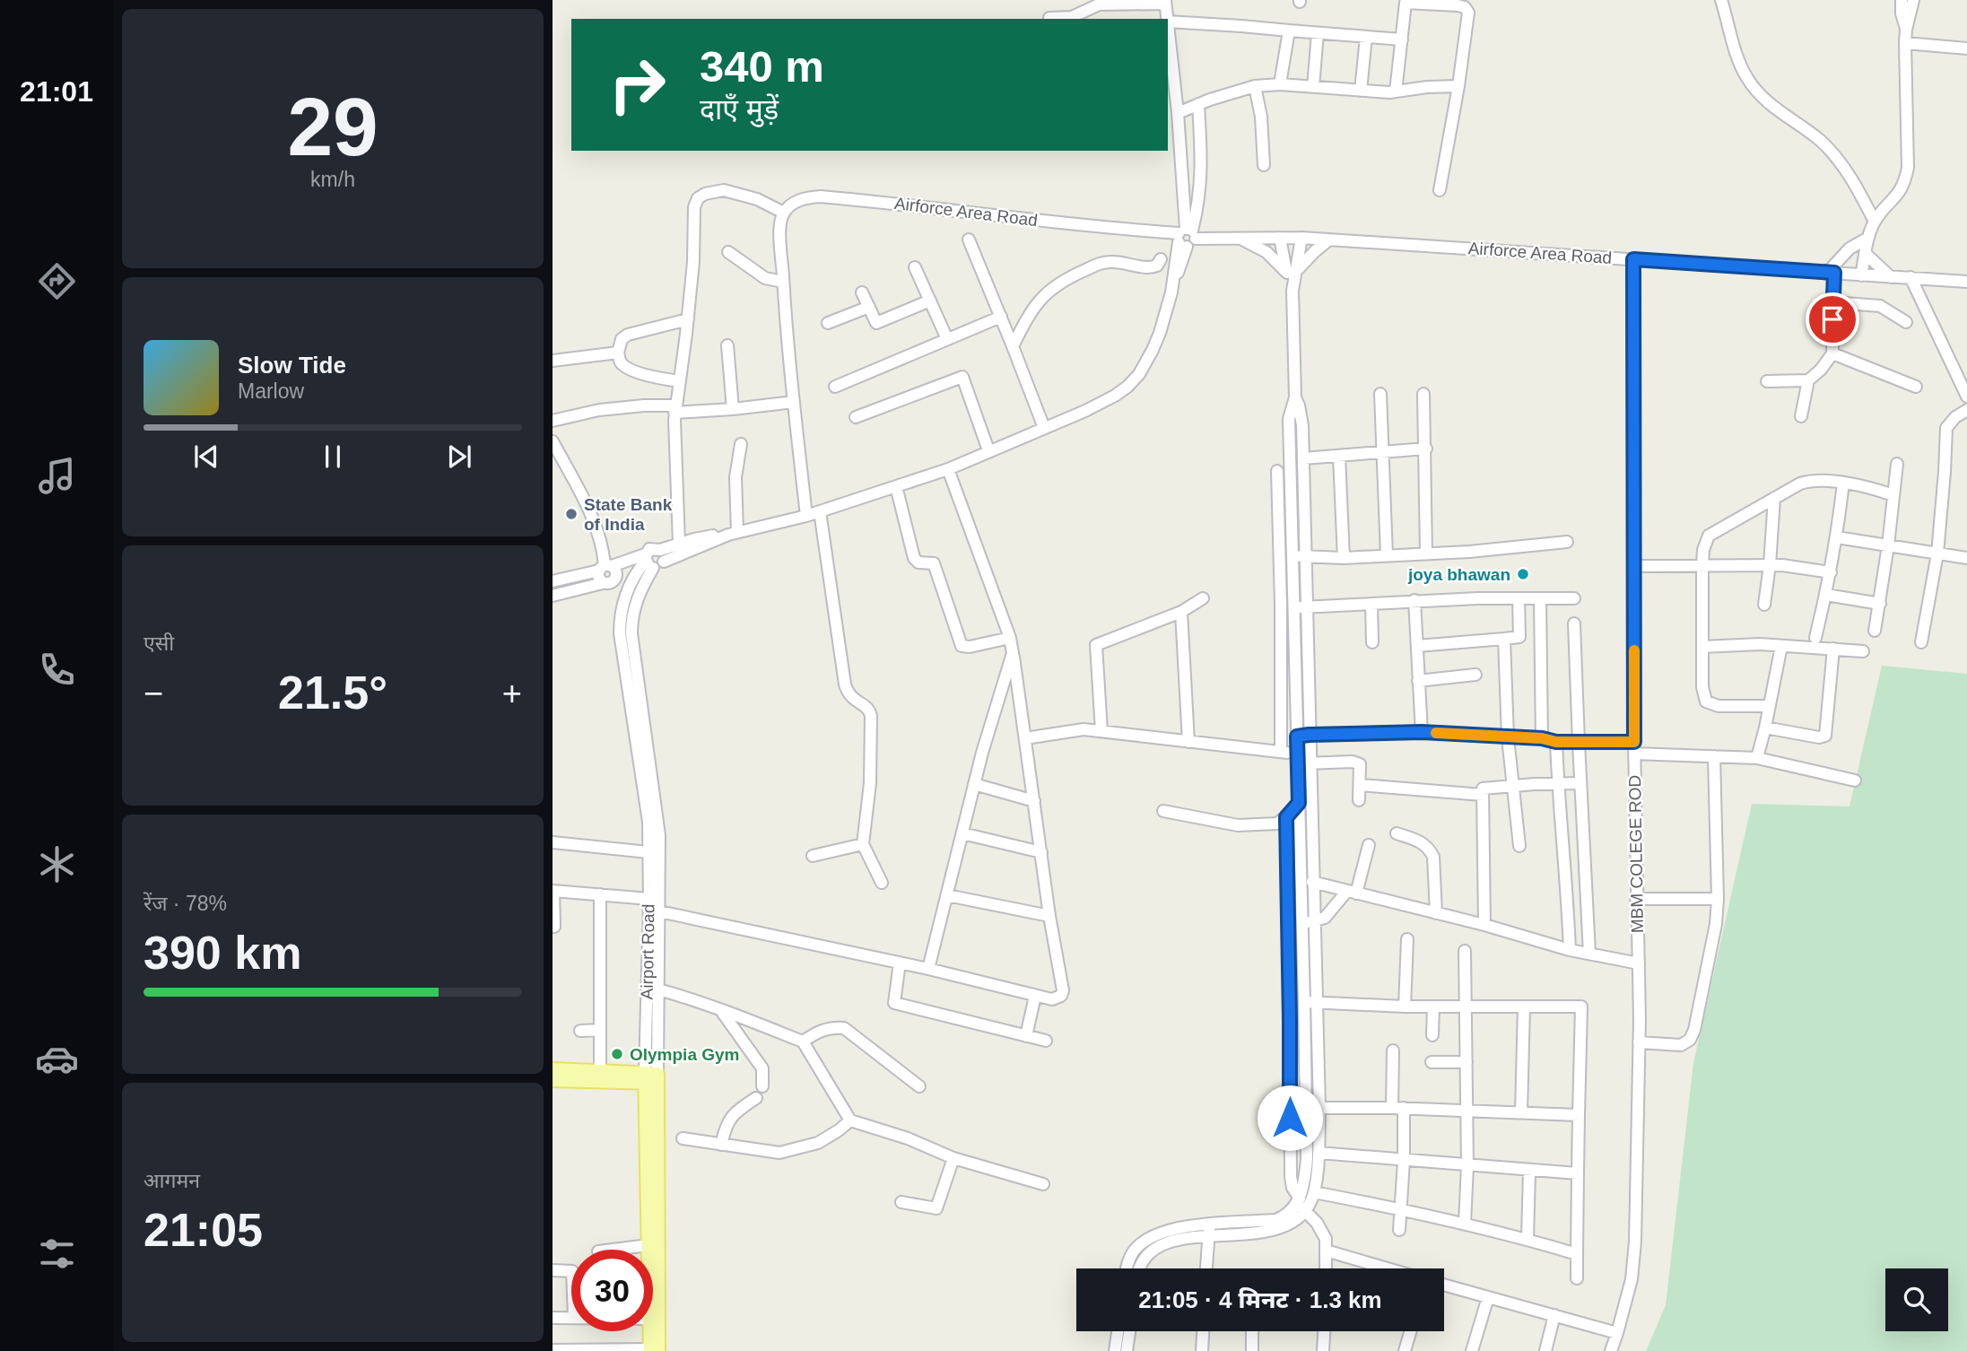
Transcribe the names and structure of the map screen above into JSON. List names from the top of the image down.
{
  "streets": {
    "main road": ["Airport Road"],
    "street": ["Airforce Area Road", "MBM COLEGE ROD"]
  },
  "crossings": [
    ["Airforce Area Road", "MBM COLEGE ROD"]
  ],
  "places": ["State Bank of India", "joya bhawan", "Olympia Gym"],
  "page": {
    "tabs": "21:01",
    "tile": [
      ["29", "km/h"],
      "एसी",
      ["रेंज · 78%", "390 km"],
      ["आगमन", "21:05"]
    ],
    "turn": ["340 m", "दाएँ मुड़ें"],
    "song": ["Slow Tide", "Marlow"],
    "heat": ["−", "21.5°", "+"],
    "limit": "30",
    "trip": "21:05 · 4 मिनट · 1.3 km"
  }
}
